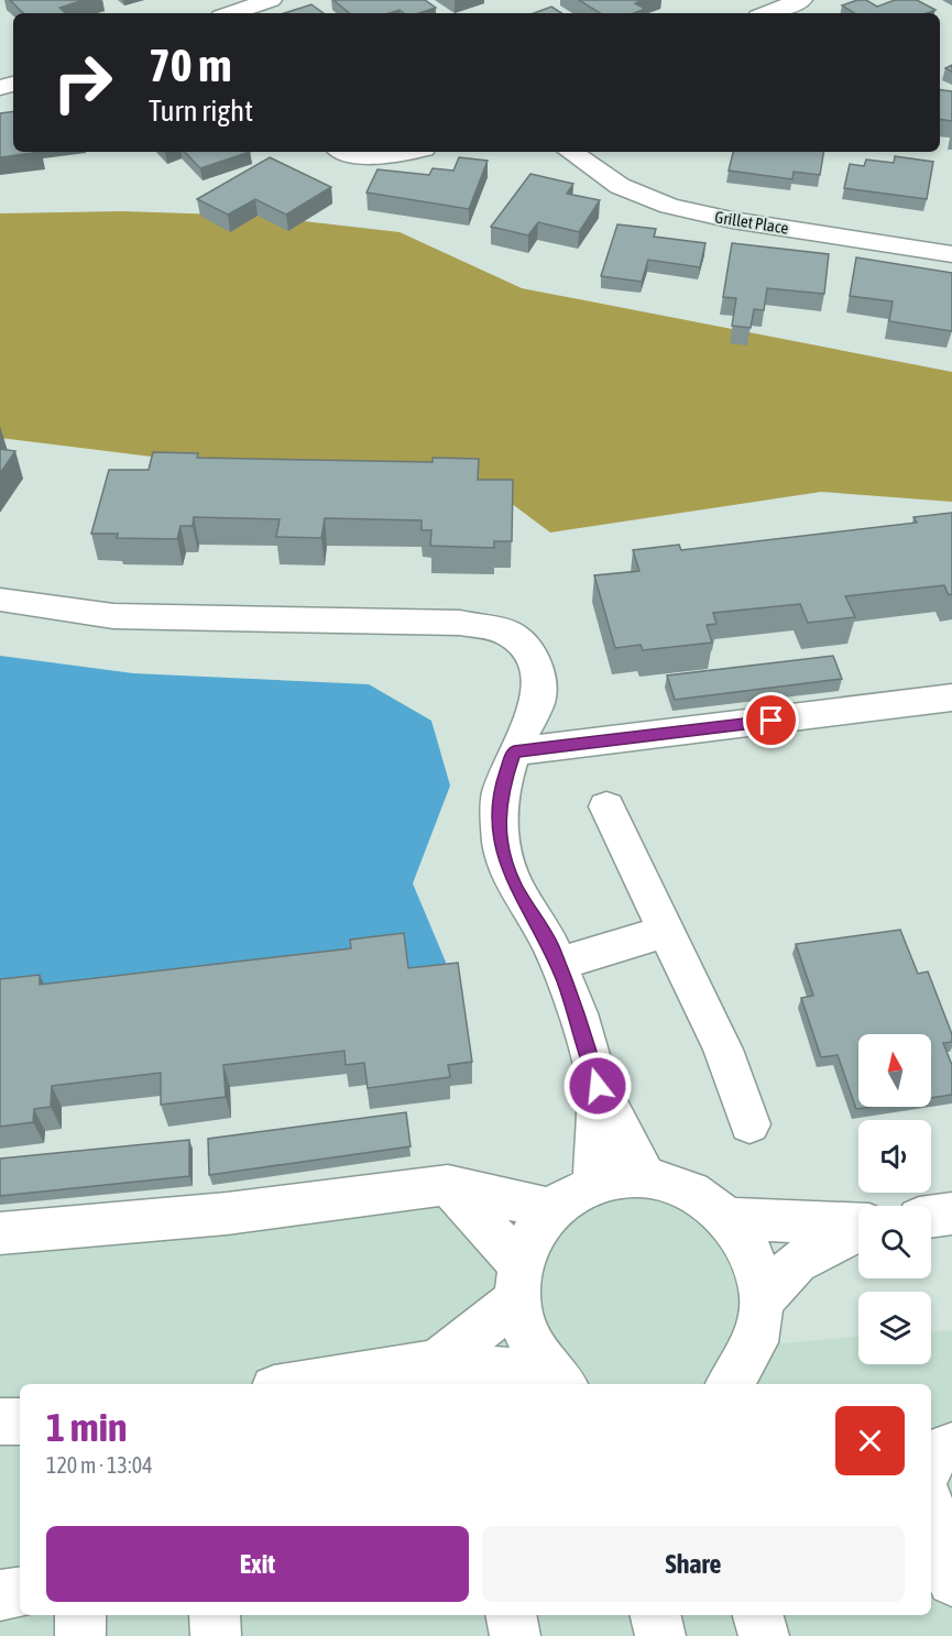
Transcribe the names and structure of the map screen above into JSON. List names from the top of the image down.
{
  "streets": {
    "street": ["Grillet Place"]
  },
  "north": "top",
  "page": {
    "turn": ["70 m", "Turn right"],
    "heading": ["1 min", "120 m · 13:04"],
    "buttons": ["Exit", "Share"]
  }
}
